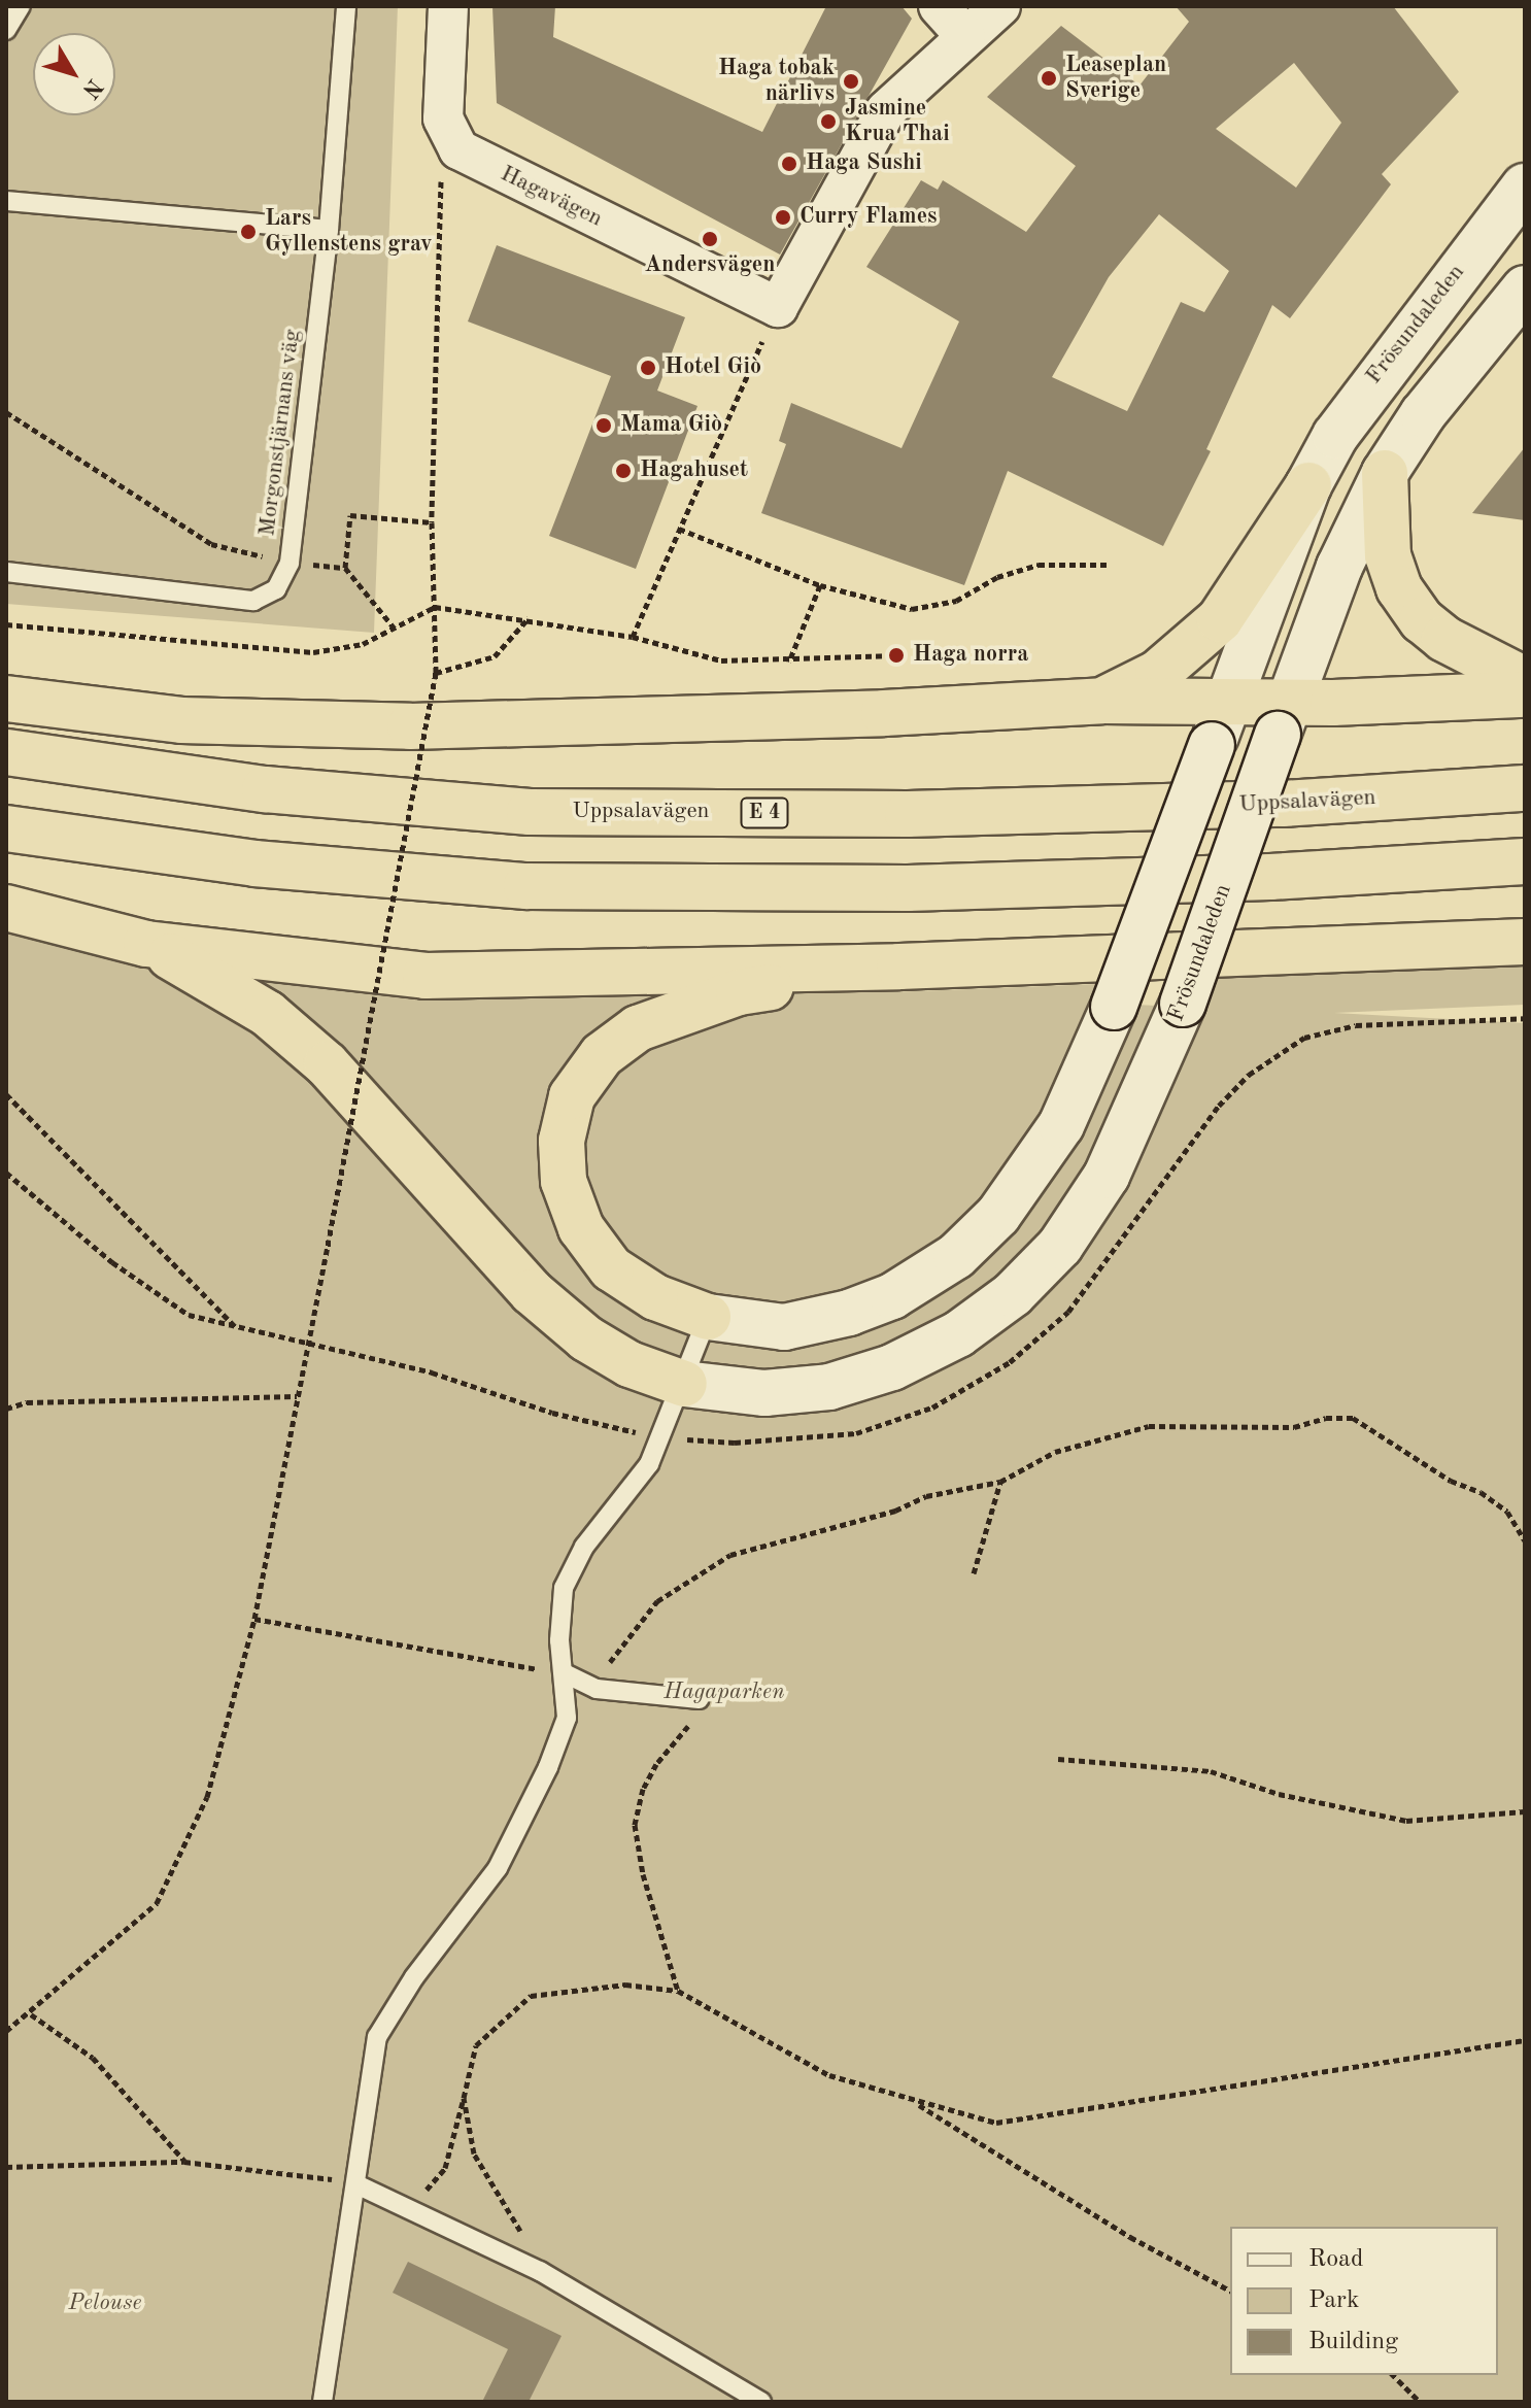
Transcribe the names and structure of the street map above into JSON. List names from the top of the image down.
{
  "streets": {
    "highway": ["Uppsalavägen", "E 4"],
    "main road": ["Frösundaleden"],
    "street": ["Hagavägen"],
    "lane": ["Morgonstjärnans väg"]
  },
  "parks": ["Hagaparken", "Pelouse"],
  "places": [
    "Leaseplan Sverige",
    "Haga tobak närlivs",
    "Jasmine Krua Thai",
    "Haga Sushi",
    "Curry Flames",
    "Lars Gyllenstens grav",
    "Andersvägen",
    "Hotel Giò",
    "Mama Giò",
    "Hagahuset",
    "Haga norra"
  ],
  "legend": ["Road", "Park", "Building"],
  "north": "bottom right"
}
